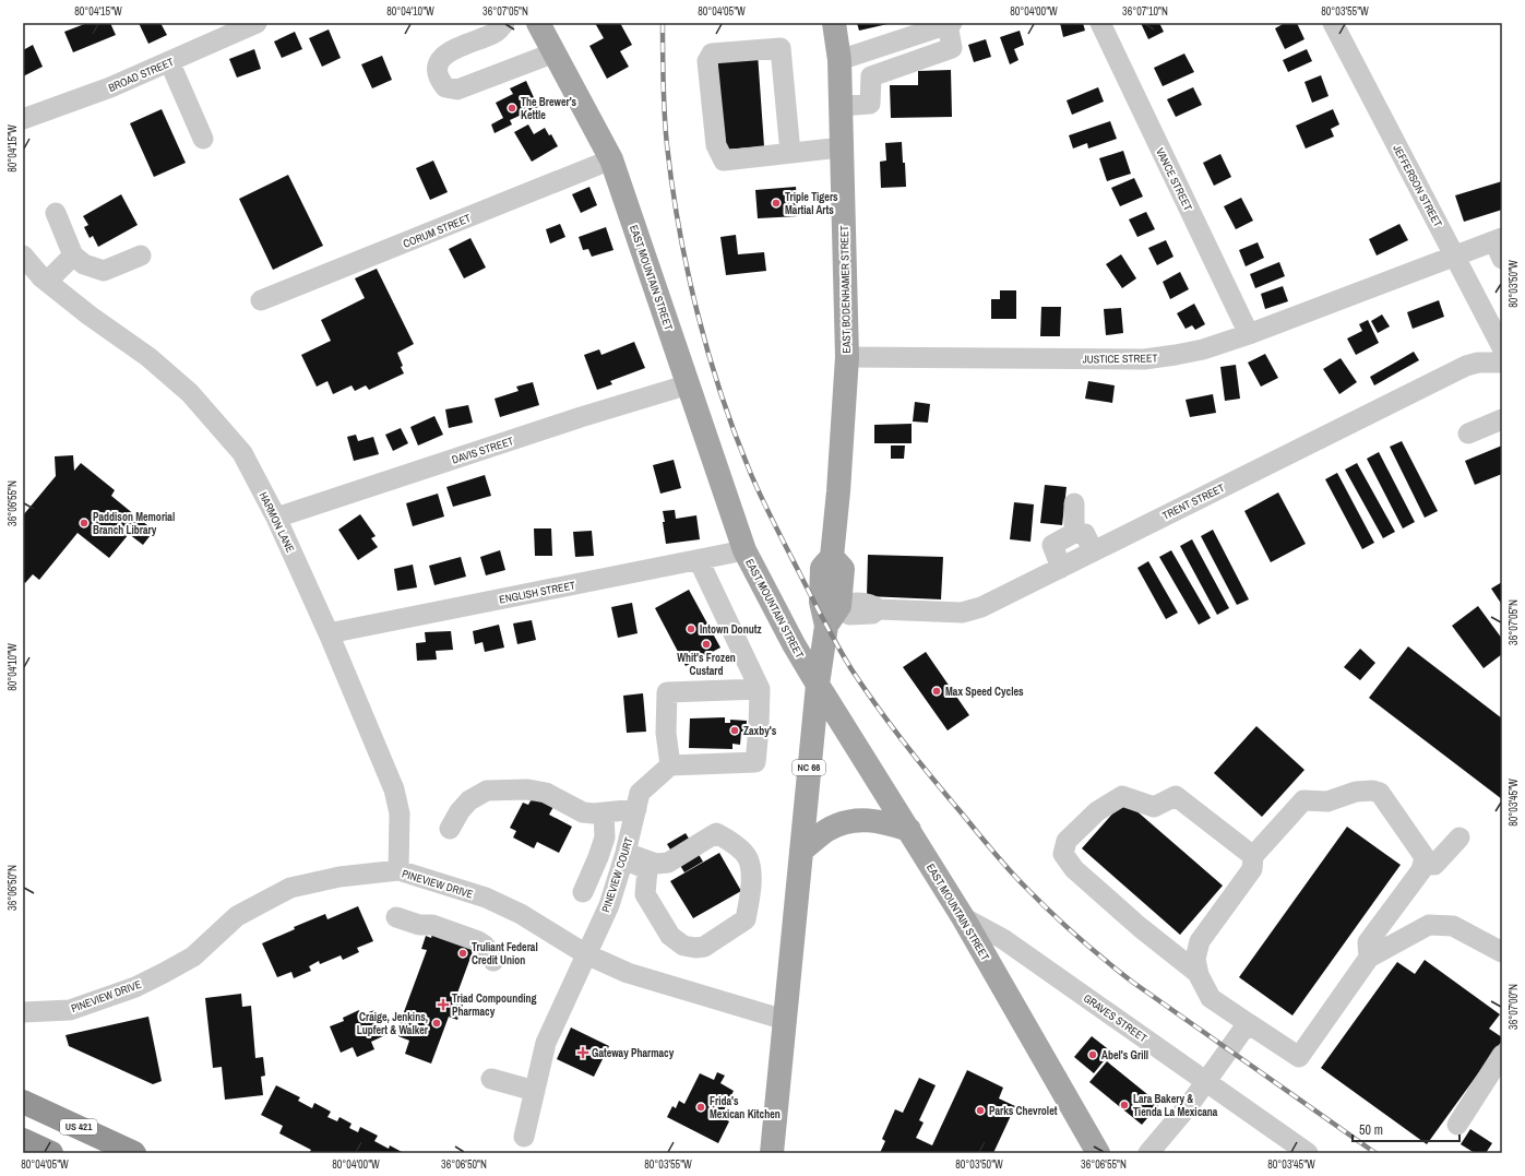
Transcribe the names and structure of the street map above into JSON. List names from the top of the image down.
{
  "streets": {
    "highway": ["US 421"],
    "main road": ["EAST MOUNTAIN STREET", "EAST BODENHAMER STREET", "NC 66"],
    "street": [
      "BROAD STREET",
      "VANCE STREET",
      "JEFFERSON STREET",
      "CORUM STREET",
      "JUSTICE STREET",
      "DAVIS STREET",
      "TRENT STREET",
      "HARMON LANE",
      "ENGLISH STREET",
      "PINEVIEW COURT",
      "PINEVIEW DRIVE",
      "GRAVES STREET"
    ]
  },
  "crossings": [
    ["VANCE STREET", "JUSTICE STREET"],
    ["JEFFERSON STREET", "JUSTICE STREET"],
    ["CORUM STREET", "EAST MOUNTAIN STREET"],
    ["EAST MOUNTAIN STREET", "EAST BODENHAMER STREET"],
    ["EAST MOUNTAIN STREET", "DAVIS STREET"],
    ["EAST MOUNTAIN STREET", "ENGLISH STREET"],
    ["EAST MOUNTAIN STREET", "NC 66"],
    ["EAST MOUNTAIN STREET", "GRAVES STREET"],
    ["EAST BODENHAMER STREET", "JUSTICE STREET"],
    ["EAST BODENHAMER STREET", "TRENT STREET"],
    ["EAST BODENHAMER STREET", "NC 66"],
    ["DAVIS STREET", "HARMON LANE"],
    ["HARMON LANE", "ENGLISH STREET"],
    ["HARMON LANE", "PINEVIEW DRIVE"],
    ["NC 66", "PINEVIEW DRIVE"],
    ["PINEVIEW COURT", "PINEVIEW DRIVE"]
  ],
  "places": {
    "other": [
      "The Brewer's Kettle",
      "Triple Tigers Martial Arts",
      "Paddison Memorial Branch Library",
      "Intown Donutz",
      "Whit's Frozen Custard",
      "Max Speed Cycles",
      "Zaxby's",
      "Truliant Federal Credit Union",
      "Craige, Jenkins, Lupfert & Walker",
      "Abel's Grill",
      "Lara Bakery & Tienda La Mexicana",
      "Frida's Mexican Kitchen",
      "Parks Chevrolet"
    ],
    "health": ["Triad Compounding Pharmacy", "Gateway Pharmacy"]
  },
  "scale_bar": "50 m",
  "coordinates": [
    "80°04'15\"W",
    "80°04'10\"W",
    "36°07'05\"N",
    "80°04'05\"W",
    "80°04'00\"W",
    "36°07'10\"N",
    "80°03'55\"W",
    "80°03'50\"W",
    "36°06'55\"N",
    "80°03'45\"W",
    "36°06'50\"N",
    "36°07'00\"N"
  ]
}
